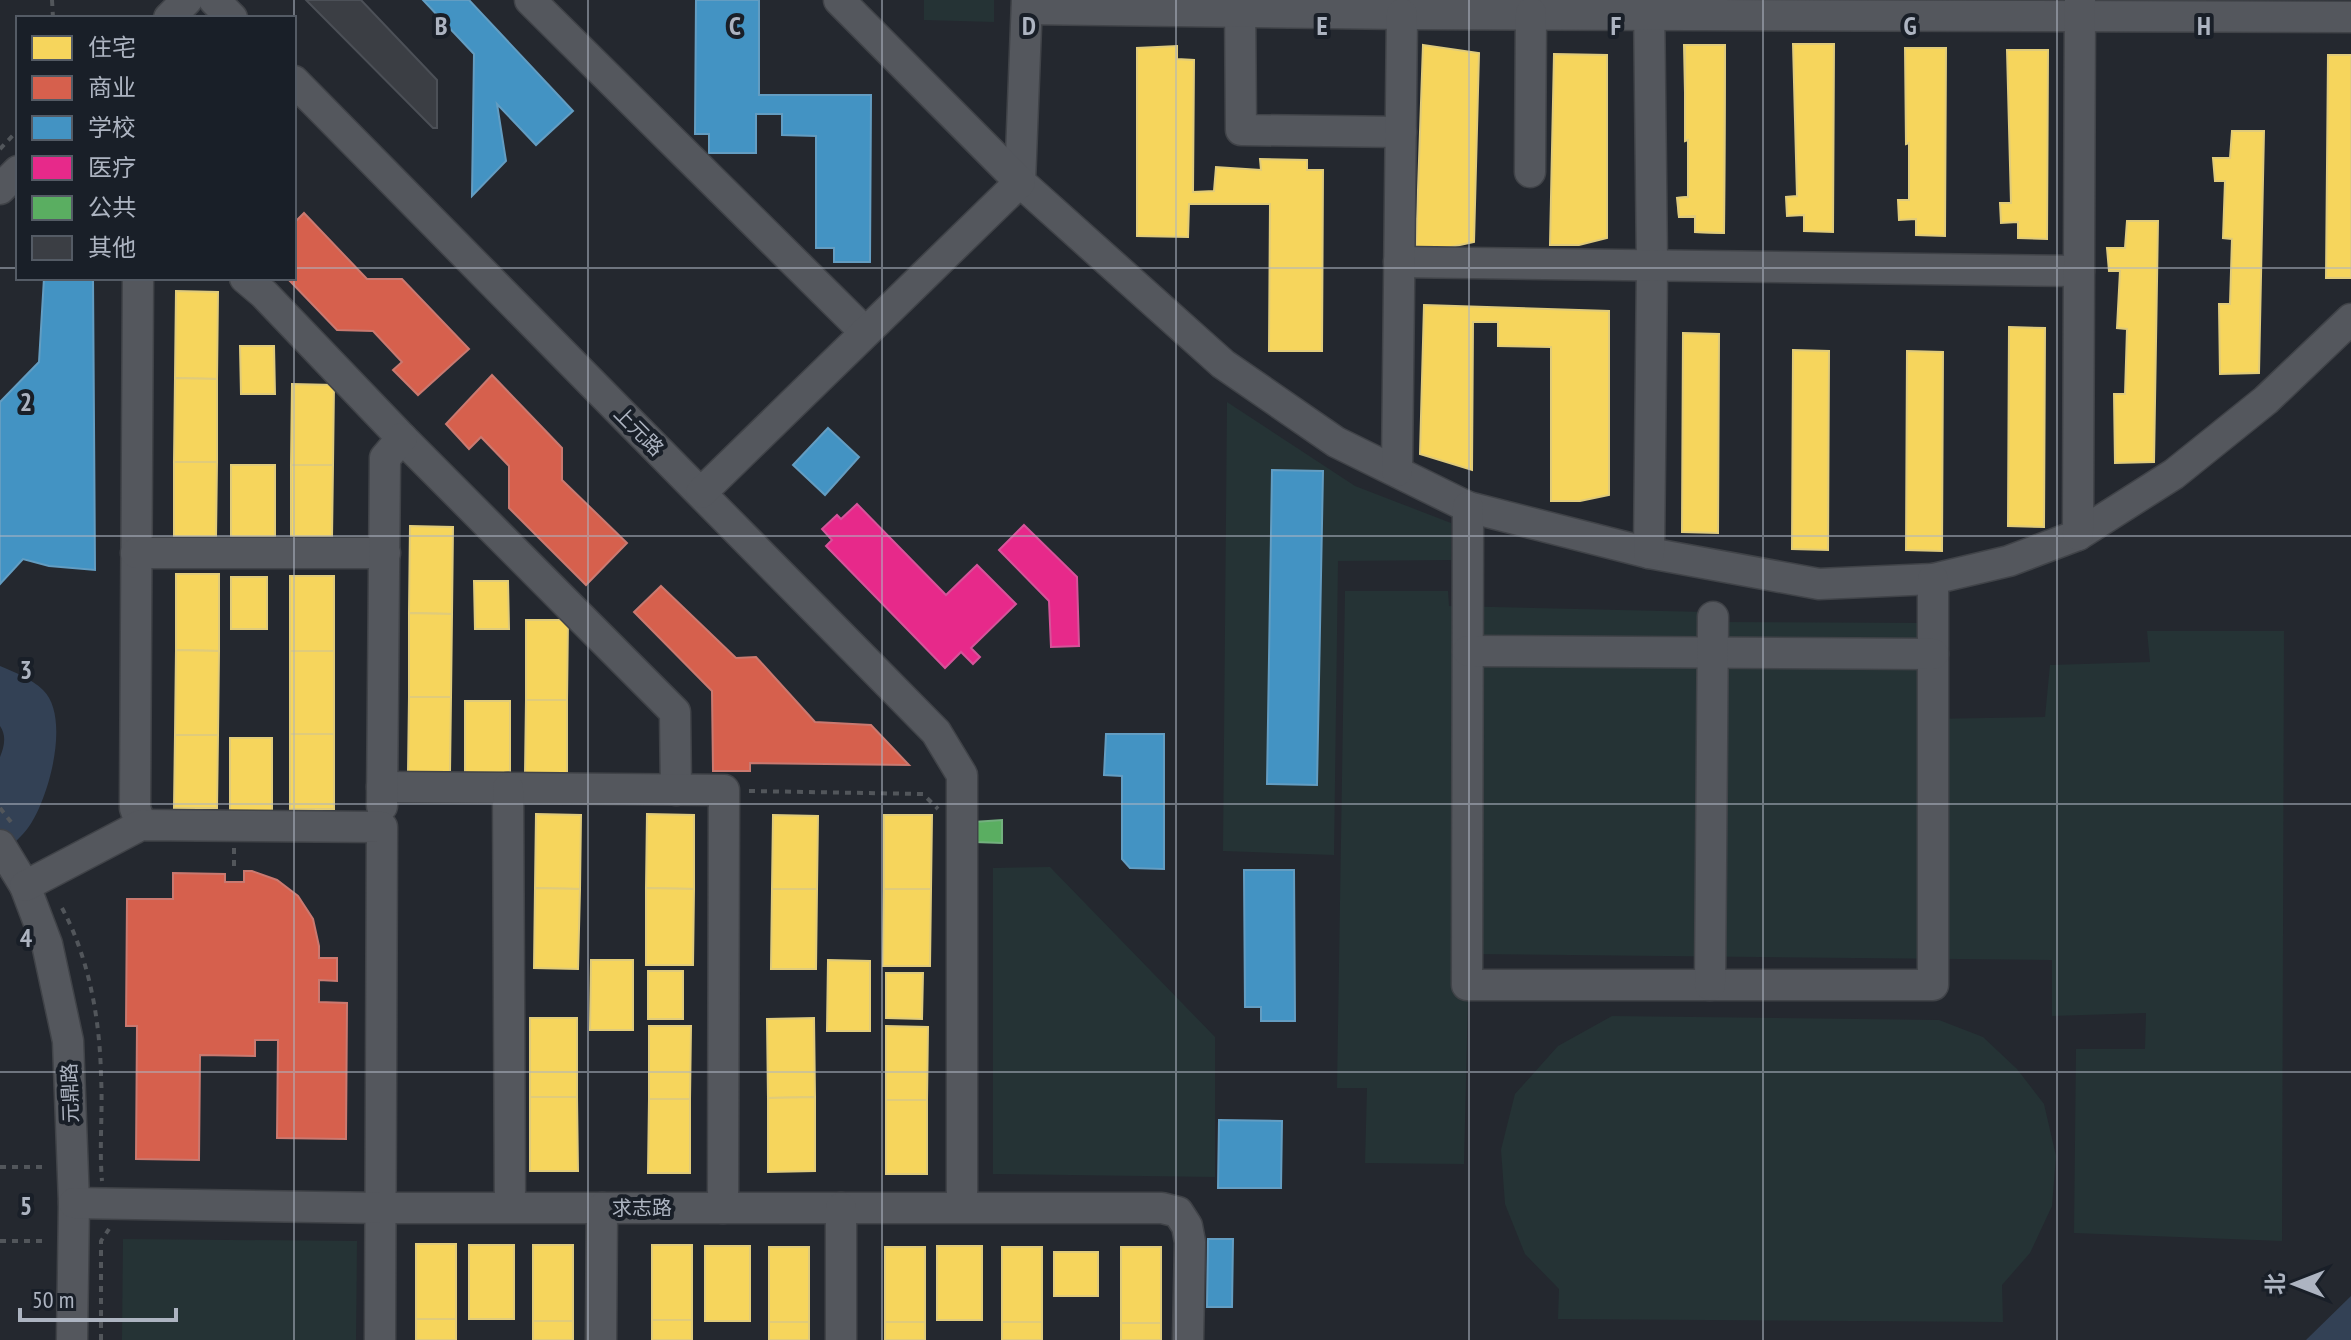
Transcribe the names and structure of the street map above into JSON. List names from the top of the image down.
{
  "streets": {
    "street": ["上元路", "元鼎路", "求志路"]
  },
  "crossings": [
    ["上元路", "求志路"],
    ["元鼎路", "求志路"]
  ],
  "legend": [
    "住宅",
    "商业",
    "学校",
    "医疗",
    "公共",
    "其他"
  ],
  "scale_bar": "50 m",
  "north": "left",
  "grid": {
    "columns": [
      "B",
      "C",
      "D",
      "E",
      "F",
      "G",
      "H"
    ],
    "rows": [
      "2",
      "3",
      "4",
      "5"
    ]
  }
}
